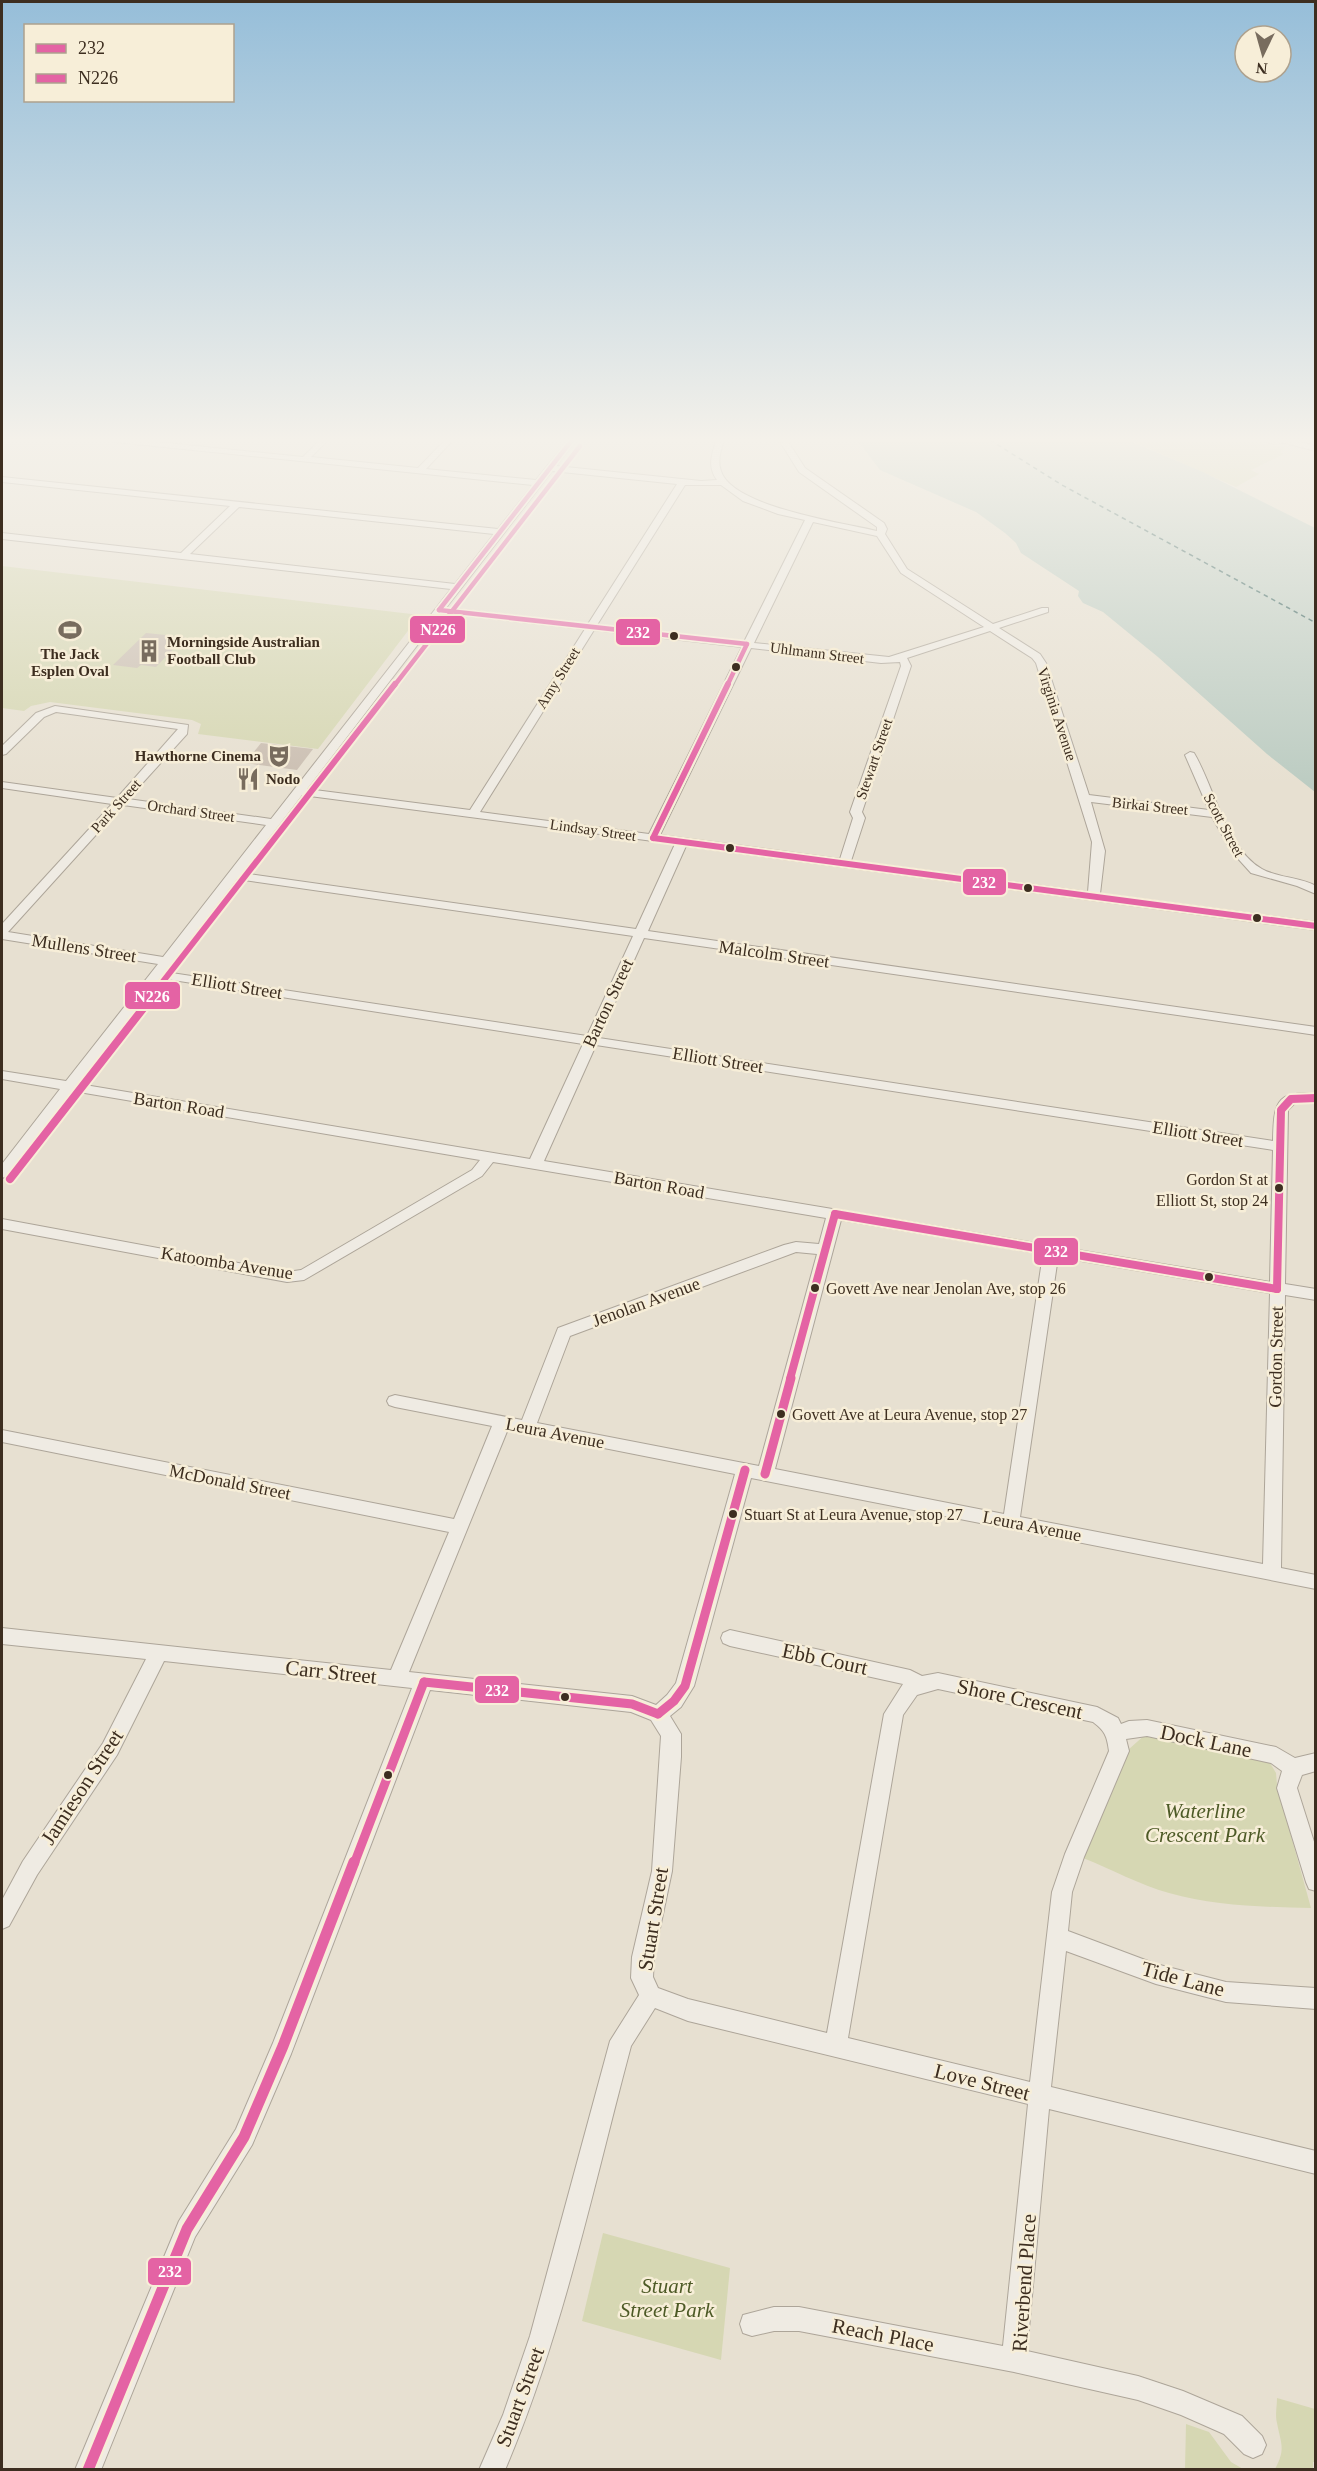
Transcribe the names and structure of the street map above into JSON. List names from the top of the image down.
{
  "streets": {
    "street": [
      "Uhlmann Street",
      "Amy Street",
      "Virginia Avenue",
      "Stewart Street",
      "Park Street",
      "Birkai Street",
      "Orchard Street",
      "Scott Street",
      "Lindsay Street",
      "Mullens Street",
      "Malcolm Street",
      "Elliott Street",
      "Barton Street",
      "Barton Road",
      "Katoomba Avenue",
      "Jenolan Avenue",
      "Gordon Street",
      "Leura Avenue",
      "McDonald Street",
      "Ebb Court",
      "Carr Street",
      "Shore Crescent",
      "Dock Lane",
      "Jamieson Street",
      "Stuart Street",
      "Tide Lane",
      "Love Street",
      "Riverbend Place",
      "Reach Place"
    ]
  },
  "crossings": [
    ["Uhlmann Street", "Amy Street"],
    ["Uhlmann Street", "Virginia Avenue"],
    ["Uhlmann Street", "Stewart Street"],
    ["Amy Street", "Lindsay Street"],
    ["Virginia Avenue", "Birkai Street"],
    ["Virginia Avenue", "Lindsay Street"],
    ["Stewart Street", "Lindsay Street"],
    ["Park Street", "Orchard Street"],
    ["Park Street", "Mullens Street"],
    ["Birkai Street", "Scott Street"],
    ["Lindsay Street", "Barton Street"],
    ["Malcolm Street", "Barton Street"],
    ["Elliott Street", "Barton Street"],
    ["Elliott Street", "Gordon Street"],
    ["Barton Street", "Barton Road"],
    ["Barton Road", "Katoomba Avenue"],
    ["Barton Road", "Gordon Street"],
    ["Jenolan Avenue", "Leura Avenue"],
    ["Gordon Street", "Leura Avenue"],
    ["Ebb Court", "Shore Crescent"],
    ["Carr Street", "Jamieson Street"],
    ["Carr Street", "Stuart Street"],
    ["Shore Crescent", "Dock Lane"],
    ["Stuart Street", "Love Street"],
    ["Love Street", "Riverbend Place"],
    ["Riverbend Place", "Reach Place"]
  ],
  "parks": ["Waterline Crescent Park", "Stuart Street Park"],
  "places": {
    "sports": ["The Jack Esplen Oval"],
    "building": ["Morningside Australian Football Club"],
    "theatre": ["Hawthorne Cinema"],
    "restaurant": ["Nodo"],
    "other": [
      "Gordon St at Elliott St, stop 24",
      "Govett Ave near Jenolan Ave, stop 26",
      "Govett Ave at Leura Avenue, stop 27",
      "Stuart St at Leura Avenue, stop 27"
    ]
  },
  "lines": ["transit line 232", "transit line N226"],
  "legend": ["232", "N226"],
  "north": "bottom"
}
